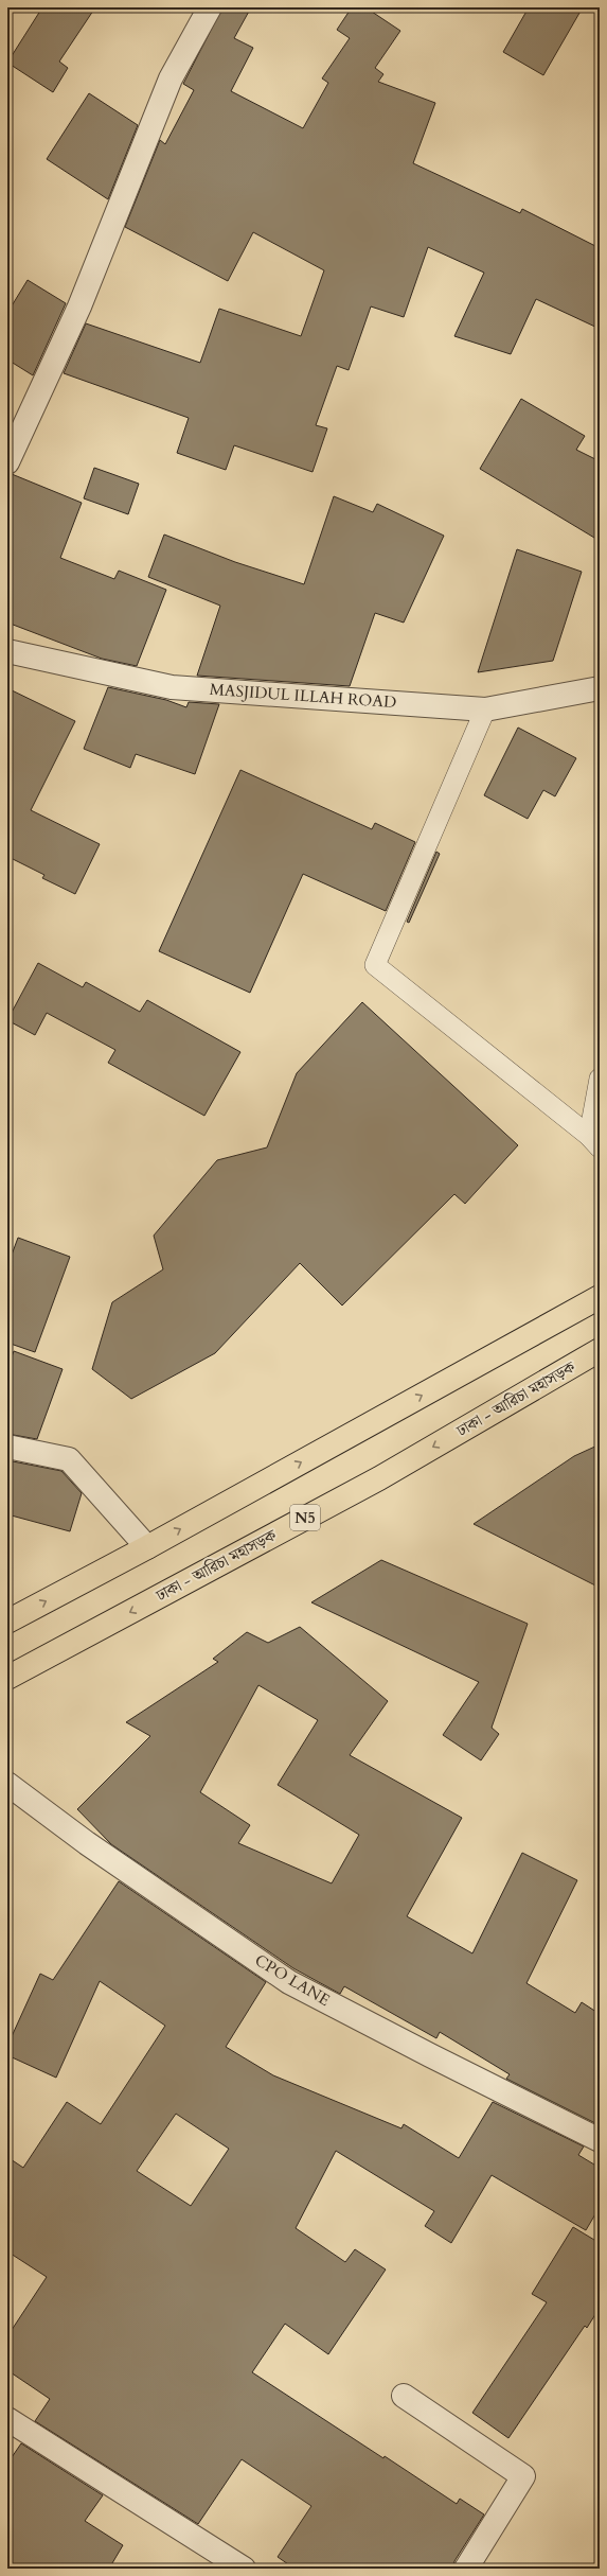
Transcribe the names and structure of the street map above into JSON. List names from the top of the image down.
{
  "streets": {
    "highway": ["ঢাকা - আরিচা মহাসড়ক", "N5"],
    "street": ["MASJIDUL ILLAH ROAD", "CPO LANE"]
  }
}
